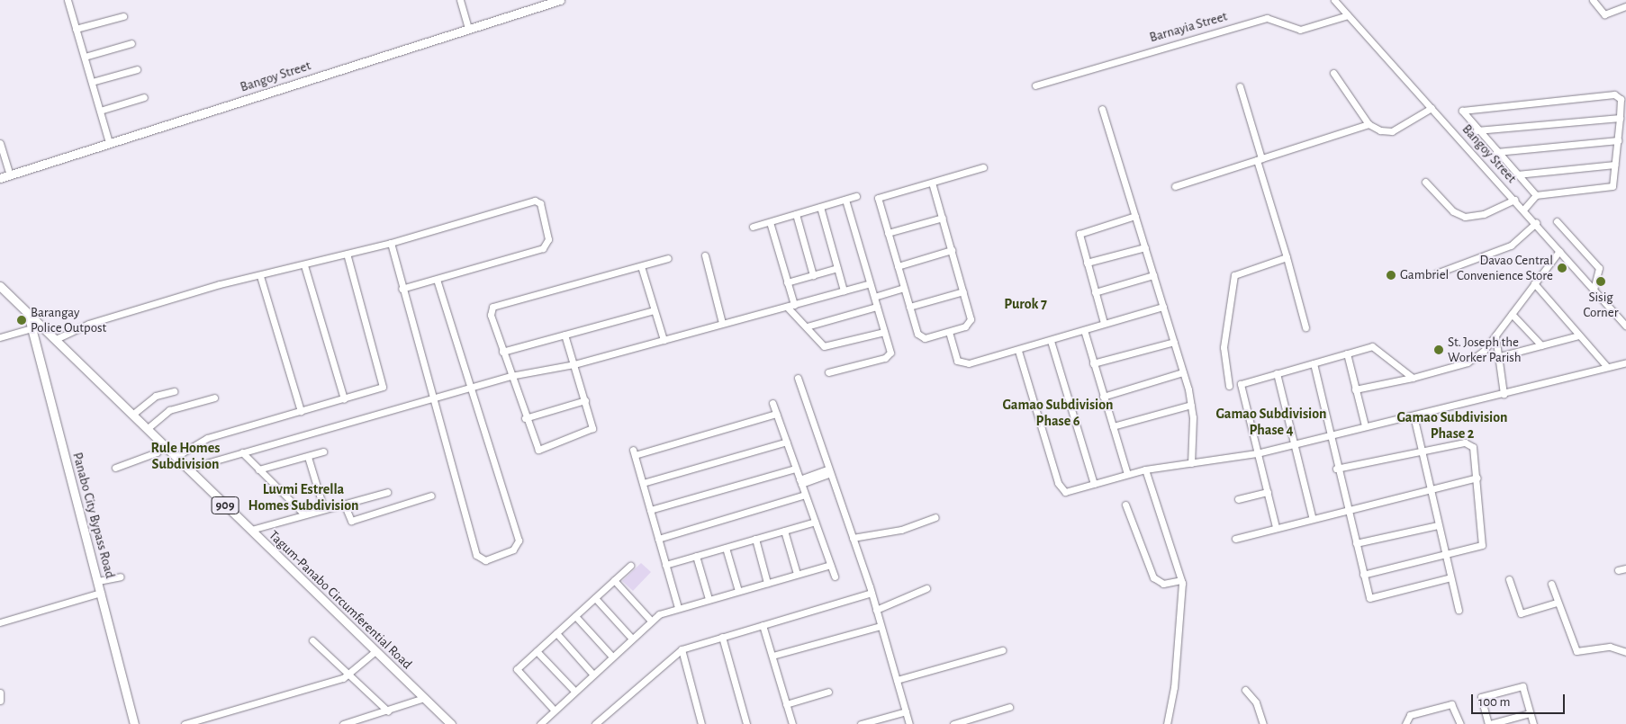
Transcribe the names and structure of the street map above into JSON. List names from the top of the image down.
{
  "streets": {
    "main road": [
      "Bangoy Street",
      "909",
      "Panabo City Bypass Road",
      "Tagum-Panabo Circumferential Road"
    ],
    "street": ["Barnayia Street"]
  },
  "crossings": [
    ["Barnayia Street", "Bangoy Street"],
    ["Panabo City Bypass Road", "Tagum-Panabo Circumferential Road"]
  ],
  "districts": [
    "Purok 7",
    "Gamao Subdivision Phase 6",
    "Gamao Subdivision Phase 4",
    "Gamao Subdivision Phase 2",
    "Rule Homes Subdivision",
    "Luvmi Estrella Homes Subdivision"
  ],
  "places": [
    "Davao Central Convenience Store",
    "Gambriel",
    "Sisig Corner",
    "Barangay Police Outpost",
    "St. Joseph the Worker Parish"
  ],
  "scale_bar": "100 m"
}
